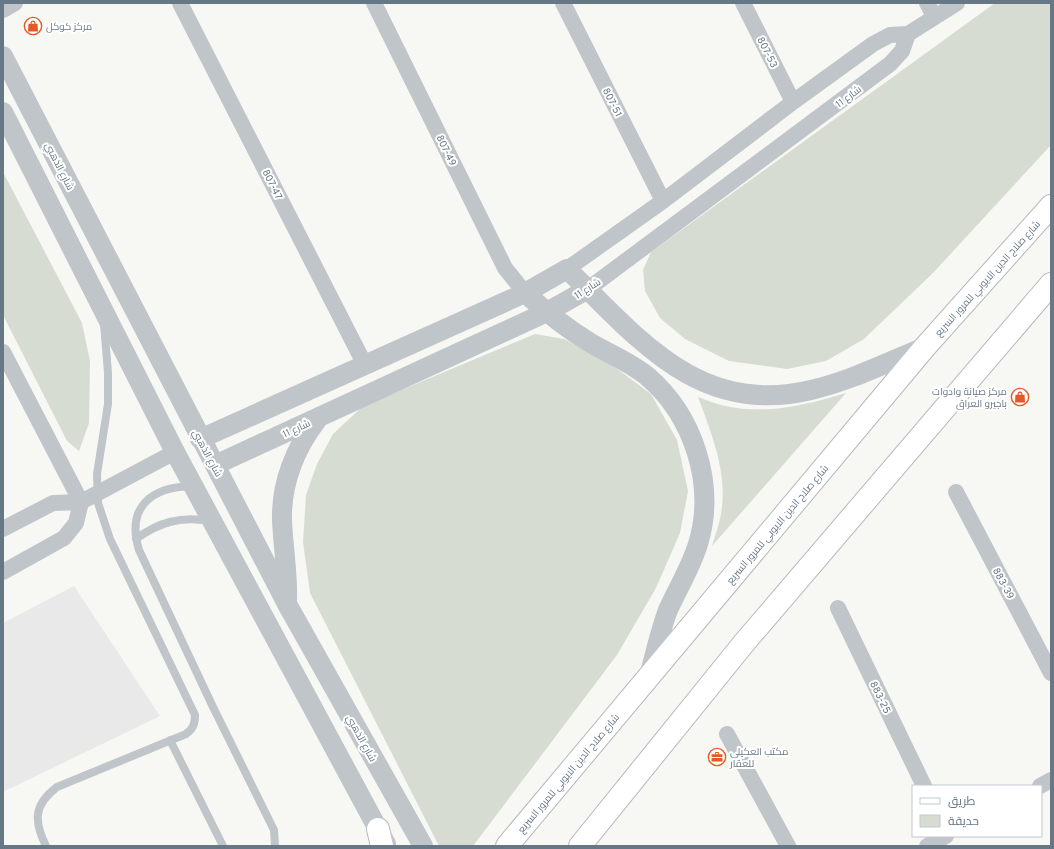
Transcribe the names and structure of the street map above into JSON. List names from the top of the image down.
{
  "streets": {
    "main road": ["شارع صلاح الدين الايوبي للمرور السريع"],
    "street": [
      "807-53",
      "شارع 11",
      "807-51",
      "807-49",
      "شارع الذهبي",
      "807-47",
      "883-39",
      "883-25"
    ]
  },
  "crossings": [
    ["شارع 11", "شارع الذهبي"]
  ],
  "places": {
    "shop": ["مركز كوكل", "مركز صيانة وادوات باجيرو العراق"],
    "office": ["مكتب العكيلي للعقار"]
  },
  "legend": ["طريق", "حديقة"]
}
